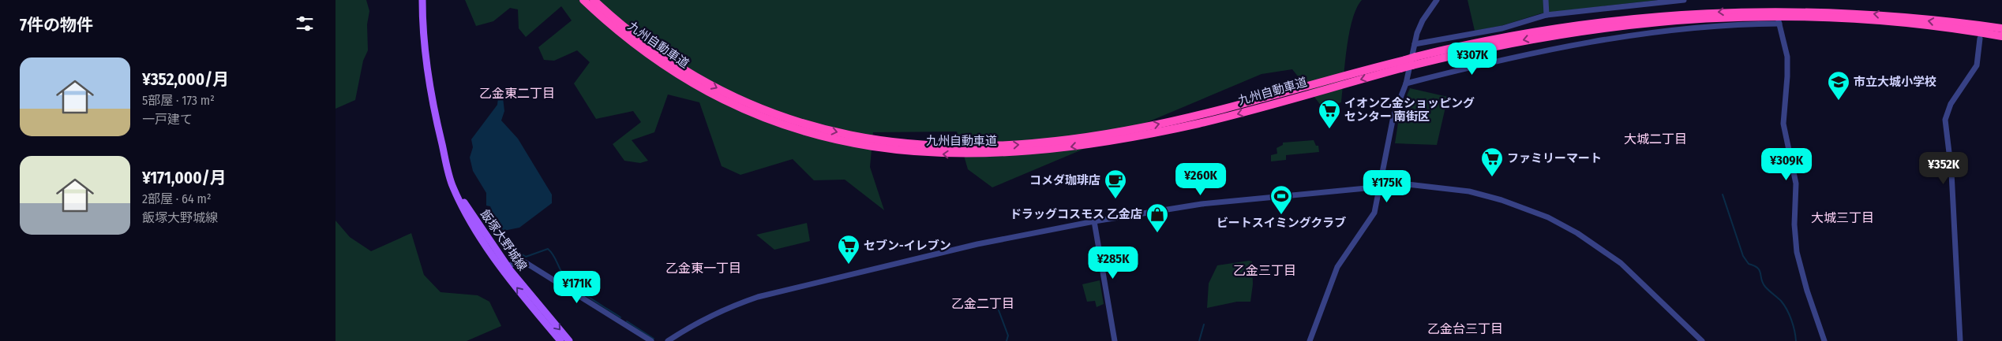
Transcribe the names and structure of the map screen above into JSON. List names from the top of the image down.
{
  "streets": {
    "highway": ["九州自動車道"],
    "main road": ["飯塚大野城線"]
  },
  "districts": [
    "乙金東二丁目",
    "大城二丁目",
    "大城三丁目",
    "乙金東一丁目",
    "乙金三丁目",
    "乙金二丁目",
    "乙金台三丁目"
  ],
  "places": {
    "school or university": ["市立大城小学校"],
    "supermarket": ["イオン乙金ショッピング センター 南街区", "ファミリーマート", "セブン-イレブン"],
    "cafe": ["コメダ珈琲店"],
    "sports": ["ビートスイミングクラブ"],
    "shop": ["ドラッグコスモス 乙金店"]
  },
  "page": {
    "heading": "7件の物件",
    "price": [
      "¥307K",
      "¥309K",
      "¥352K",
      "¥260K",
      "¥175K",
      "¥285K",
      "¥171K"
    ],
    "list": [
      {
        "name": "¥352,000/月",
        "note": "5部屋 · 173 m² · 一戸建て"
      },
      {
        "name": "¥171,000/月",
        "note": "2部屋 · 64 m² · 飯塚大野城線"
      }
    ]
  }
}
